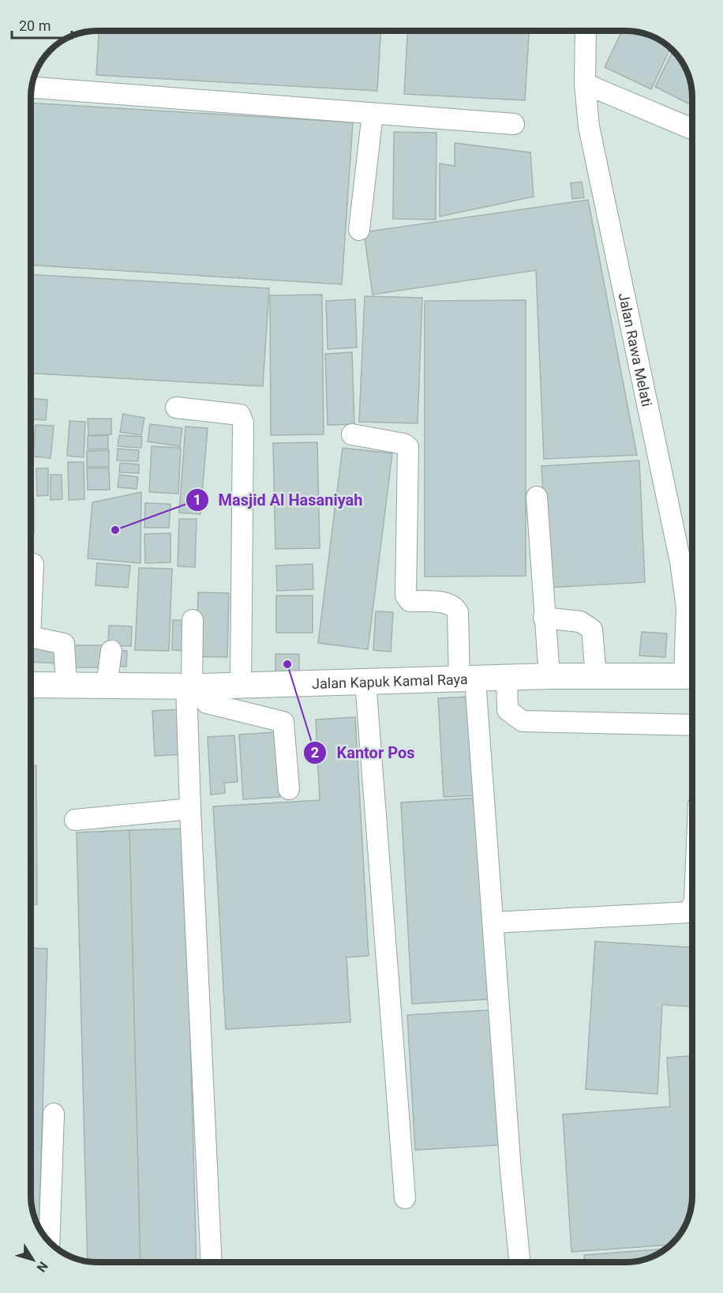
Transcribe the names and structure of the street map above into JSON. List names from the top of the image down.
{
  "streets": {
    "main road": ["Jalan Kapuk Kamal Raya"],
    "street": ["Jalan Rawa Melati"]
  },
  "crossings": [
    ["Jalan Rawa Melati", "Jalan Kapuk Kamal Raya"]
  ],
  "places": ["Masjid Al Hasaniyah", "Kantor Pos"],
  "scale_bar": "20 m",
  "north": "bottom right"
}
